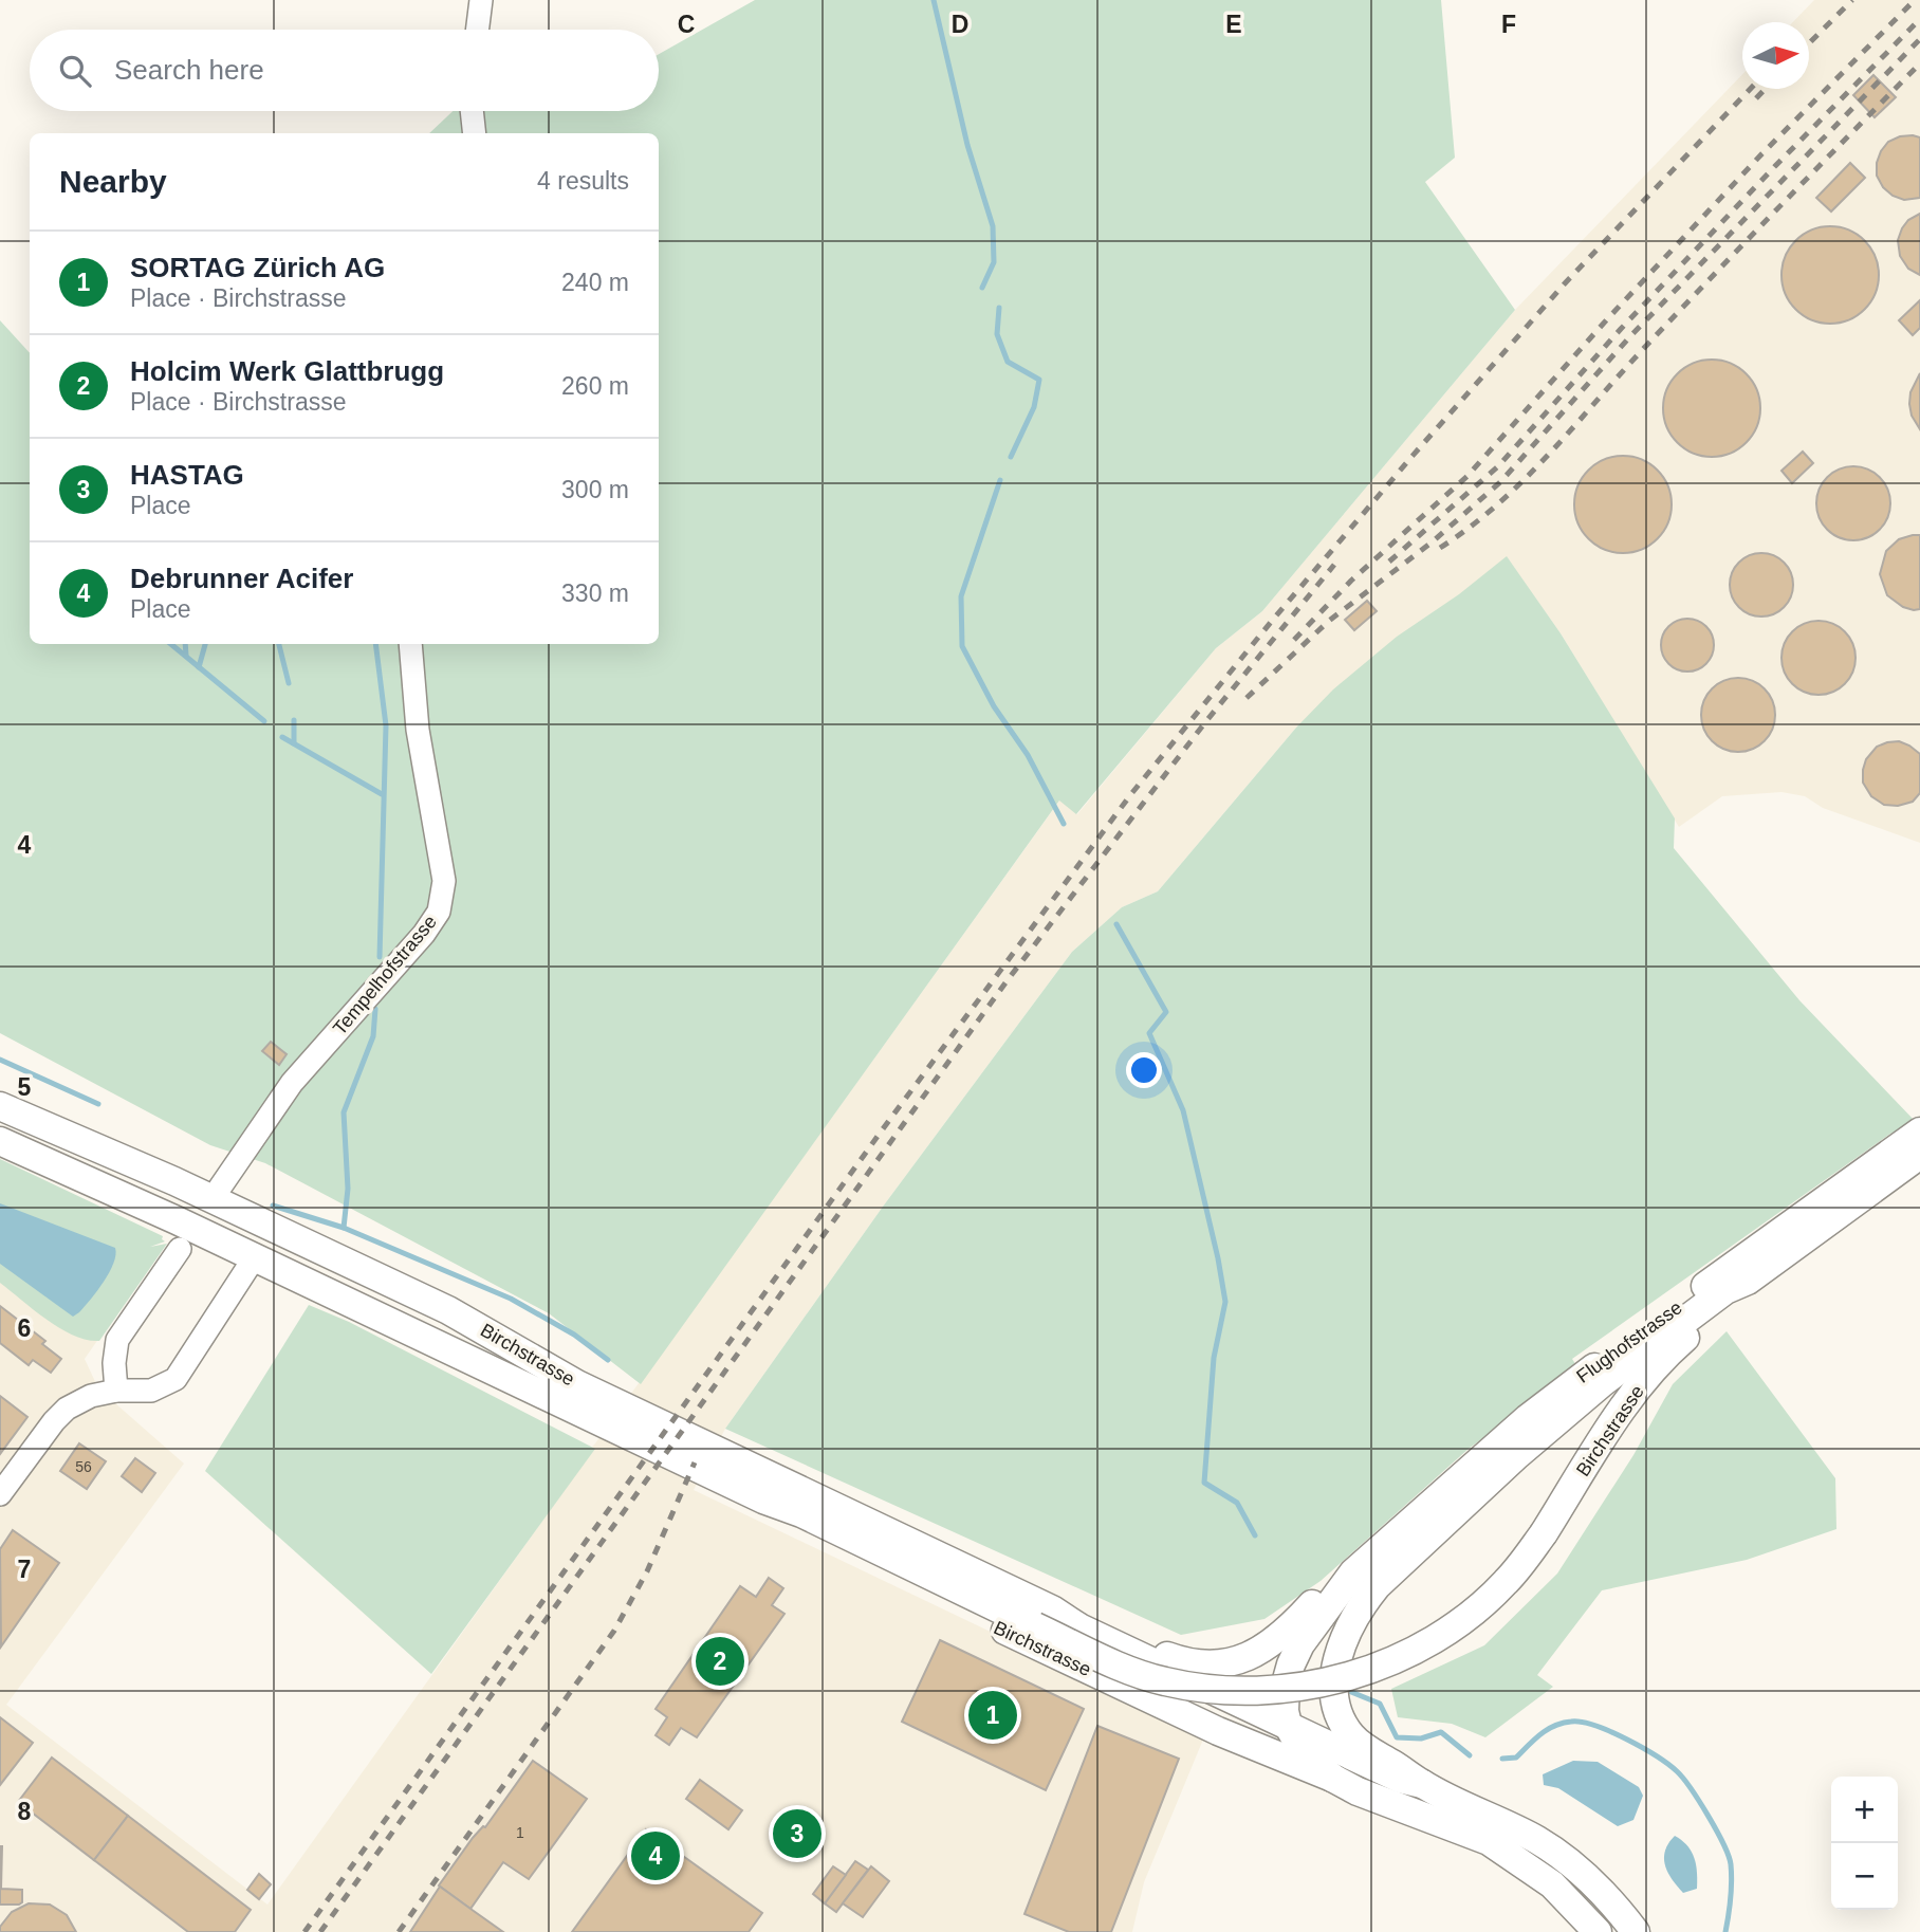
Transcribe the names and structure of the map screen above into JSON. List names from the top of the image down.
{
  "streets": {
    "main road": ["Flughofstrasse", "Birchstrasse"],
    "street": ["Tempelhofstrasse"]
  },
  "crossings": [
    ["Flughofstrasse", "Birchstrasse"]
  ],
  "house_numbers": ["56", "1"],
  "north": "right",
  "page": {
    "search": "Search here",
    "heading": ["Nearby", "4 results"],
    "list": [
      {
        "mark": "1",
        "name": "SORTAG Zürich AG",
        "note": "Place · Birchstrasse",
        "value": "240 m"
      },
      {
        "mark": "2",
        "name": "Holcim Werk Glattbrugg",
        "note": "Place · Birchstrasse",
        "value": "260 m"
      },
      {
        "mark": "3",
        "name": "HASTAG",
        "note": "Place",
        "value": "300 m"
      },
      {
        "mark": "4",
        "name": "Debrunner Acifer",
        "note": "Place",
        "value": "330 m"
      }
    ],
    "pins": [
      "2",
      "1",
      "3",
      "4"
    ],
    "map_buttons": ["+", "−"]
  },
  "grid": {
    "columns": [
      "C",
      "D",
      "E",
      "F"
    ],
    "rows": [
      "4",
      "5",
      "6",
      "7",
      "8"
    ]
  }
}
